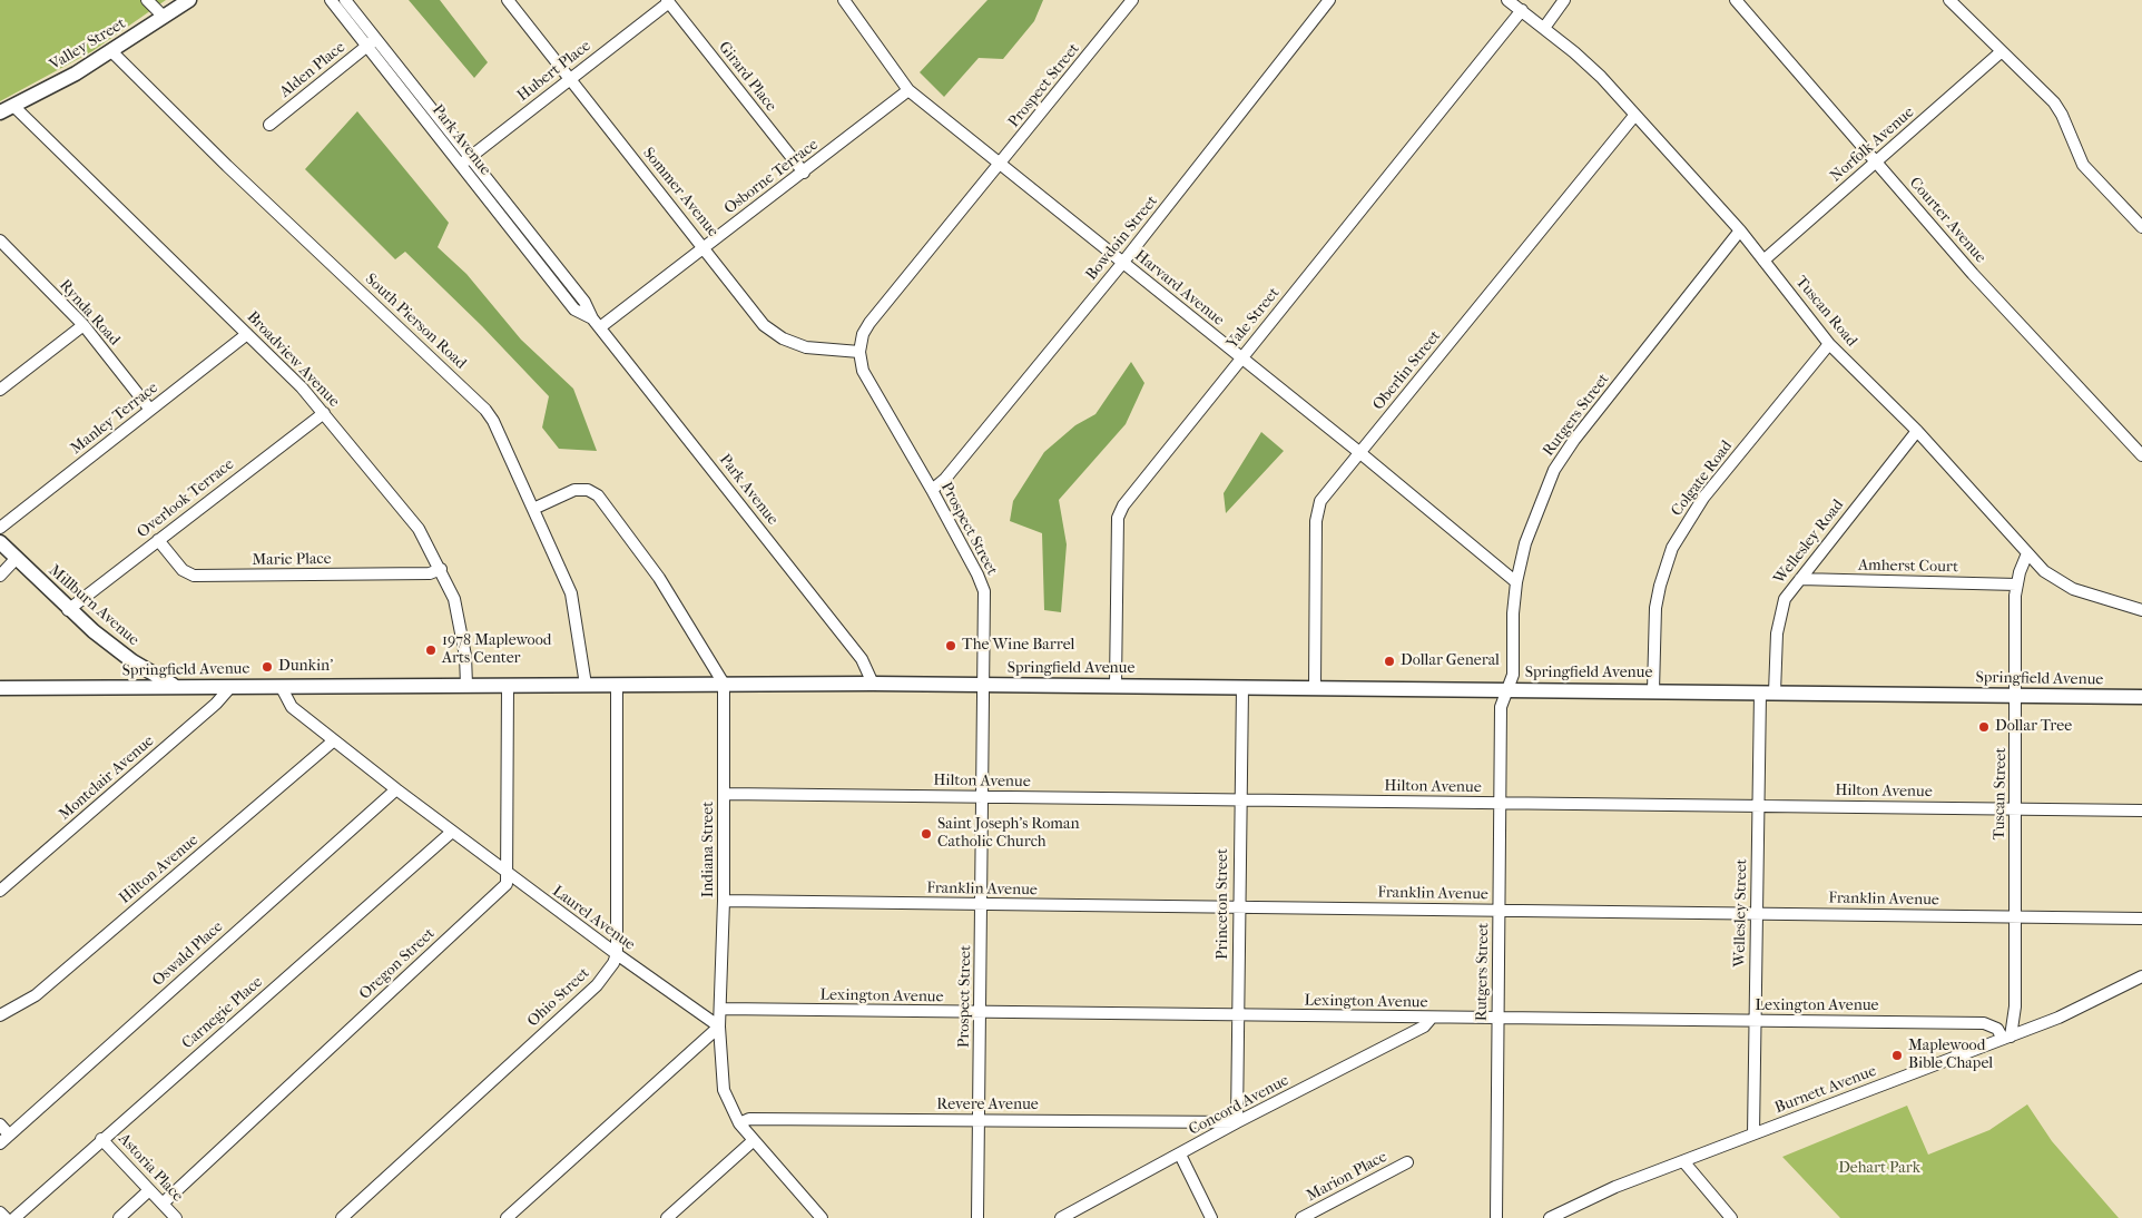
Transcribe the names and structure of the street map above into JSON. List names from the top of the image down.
{
  "streets": {
    "main road": ["Valley Street", "Millburn Avenue", "Springfield Avenue"],
    "street": [
      "Alden Place",
      "Hubert Place",
      "Girard Place",
      "Prospect Street",
      "Park Avenue",
      "Norfolk Avenue",
      "Osborne Terrace",
      "Sommer Avenue",
      "Courter Avenue",
      "Bowdoin Street",
      "Harvard Avenue",
      "Tuscan Road",
      "Rynda Road",
      "Yale Street",
      "South Pierson Road",
      "Broadview Avenue",
      "Oberlin Street",
      "Rutgers Street",
      "Manley Terrace",
      "Colgate Road",
      "Overlook Terrace",
      "Wellesley Road",
      "Marie Place",
      "Amherst Court",
      "Montclair Avenue",
      "Hilton Avenue",
      "Tuscan Street",
      "Indiana Street",
      "Franklin Avenue",
      "Princeton Street",
      "Wellesley Street",
      "Laurel Avenue",
      "Oswald Place",
      "Oregon Street",
      "Lexington Avenue",
      "Ohio Street",
      "Carnegie Place",
      "Burnett Avenue",
      "Revere Avenue",
      "Concord Avenue",
      "Astoria Place",
      "Marion Place"
    ]
  },
  "crossings": [
    ["Valley Street", "South Pierson Road"],
    ["Valley Street", "Broadview Avenue"],
    ["Alden Place", "Park Avenue"],
    ["Hubert Place", "Girard Place"],
    ["Hubert Place", "Park Avenue"],
    ["Hubert Place", "Sommer Avenue"],
    ["Girard Place", "Osborne Terrace"],
    ["Prospect Street", "Sommer Avenue"],
    ["Prospect Street", "Bowdoin Street"],
    ["Prospect Street", "Harvard Avenue"],
    ["Prospect Street", "Springfield Avenue"],
    ["Prospect Street", "Hilton Avenue"],
    ["Prospect Street", "Franklin Avenue"],
    ["Prospect Street", "Lexington Avenue"],
    ["Prospect Street", "Revere Avenue"],
    ["Park Avenue", "Osborne Terrace"],
    ["Park Avenue", "Springfield Avenue"],
    ["Norfolk Avenue", "Courter Avenue"],
    ["Norfolk Avenue", "Tuscan Road"],
    ["Osborne Terrace", "Sommer Avenue"],
    ["Osborne Terrace", "Harvard Avenue"],
    ["Bowdoin Street", "Harvard Avenue"],
    ["Harvard Avenue", "Yale Street"],
    ["Harvard Avenue", "Oberlin Street"],
    ["Harvard Avenue", "Rutgers Street"],
    ["Tuscan Road", "Yale Street"],
    ["Tuscan Road", "Oberlin Street"],
    ["Tuscan Road", "Rutgers Street"],
    ["Tuscan Road", "Colgate Road"],
    ["Tuscan Road", "Wellesley Road"],
    ["Tuscan Road", "Tuscan Street"],
    ["Rynda Road", "Manley Terrace"],
    ["Yale Street", "Springfield Avenue"],
    ["South Pierson Road", "Springfield Avenue"],
    ["Broadview Avenue", "Manley Terrace"],
    ["Broadview Avenue", "Overlook Terrace"],
    ["Broadview Avenue", "Marie Place"],
    ["Broadview Avenue", "Springfield Avenue"],
    ["Oberlin Street", "Springfield Avenue"],
    ["Rutgers Street", "Springfield Avenue"],
    ["Rutgers Street", "Hilton Avenue"],
    ["Rutgers Street", "Franklin Avenue"],
    ["Rutgers Street", "Lexington Avenue"],
    ["Colgate Road", "Springfield Avenue"],
    ["Overlook Terrace", "Marie Place"],
    ["Overlook Terrace", "Millburn Avenue"],
    ["Wellesley Road", "Amherst Court"],
    ["Wellesley Road", "Springfield Avenue"],
    ["Amherst Court", "Tuscan Street"],
    ["Millburn Avenue", "Springfield Avenue"],
    ["Springfield Avenue", "Montclair Avenue"],
    ["Springfield Avenue", "Tuscan Street"],
    ["Springfield Avenue", "Indiana Street"],
    ["Springfield Avenue", "Princeton Street"],
    ["Springfield Avenue", "Wellesley Street"],
    ["Springfield Avenue", "Laurel Avenue"],
    ["Hilton Avenue", "Tuscan Street"],
    ["Hilton Avenue", "Indiana Street"],
    ["Hilton Avenue", "Princeton Street"],
    ["Hilton Avenue", "Wellesley Street"],
    ["Hilton Avenue", "Laurel Avenue"],
    ["Tuscan Street", "Franklin Avenue"],
    ["Tuscan Street", "Lexington Avenue"],
    ["Tuscan Street", "Burnett Avenue"],
    ["Indiana Street", "Franklin Avenue"],
    ["Indiana Street", "Laurel Avenue"],
    ["Indiana Street", "Lexington Avenue"],
    ["Franklin Avenue", "Princeton Street"],
    ["Franklin Avenue", "Wellesley Street"],
    ["Princeton Street", "Lexington Avenue"],
    ["Princeton Street", "Revere Avenue"],
    ["Princeton Street", "Concord Avenue"],
    ["Wellesley Street", "Lexington Avenue"],
    ["Wellesley Street", "Burnett Avenue"],
    ["Laurel Avenue", "Oswald Place"],
    ["Laurel Avenue", "Oregon Street"],
    ["Laurel Avenue", "Ohio Street"],
    ["Laurel Avenue", "Carnegie Place"],
    ["Oregon Street", "Astoria Place"],
    ["Lexington Avenue", "Burnett Avenue"],
    ["Lexington Avenue", "Concord Avenue"],
    ["Carnegie Place", "Astoria Place"],
    ["Revere Avenue", "Concord Avenue"]
  ],
  "parks": ["Dehart Park"],
  "places": [
    "The Wine Barrel",
    "1978 Maplewood Arts Center",
    "Dollar General",
    "Dunkin'",
    "Dollar Tree",
    "Saint Joseph's Roman Catholic Church",
    "Maplewood Bible Chapel"
  ]
}
